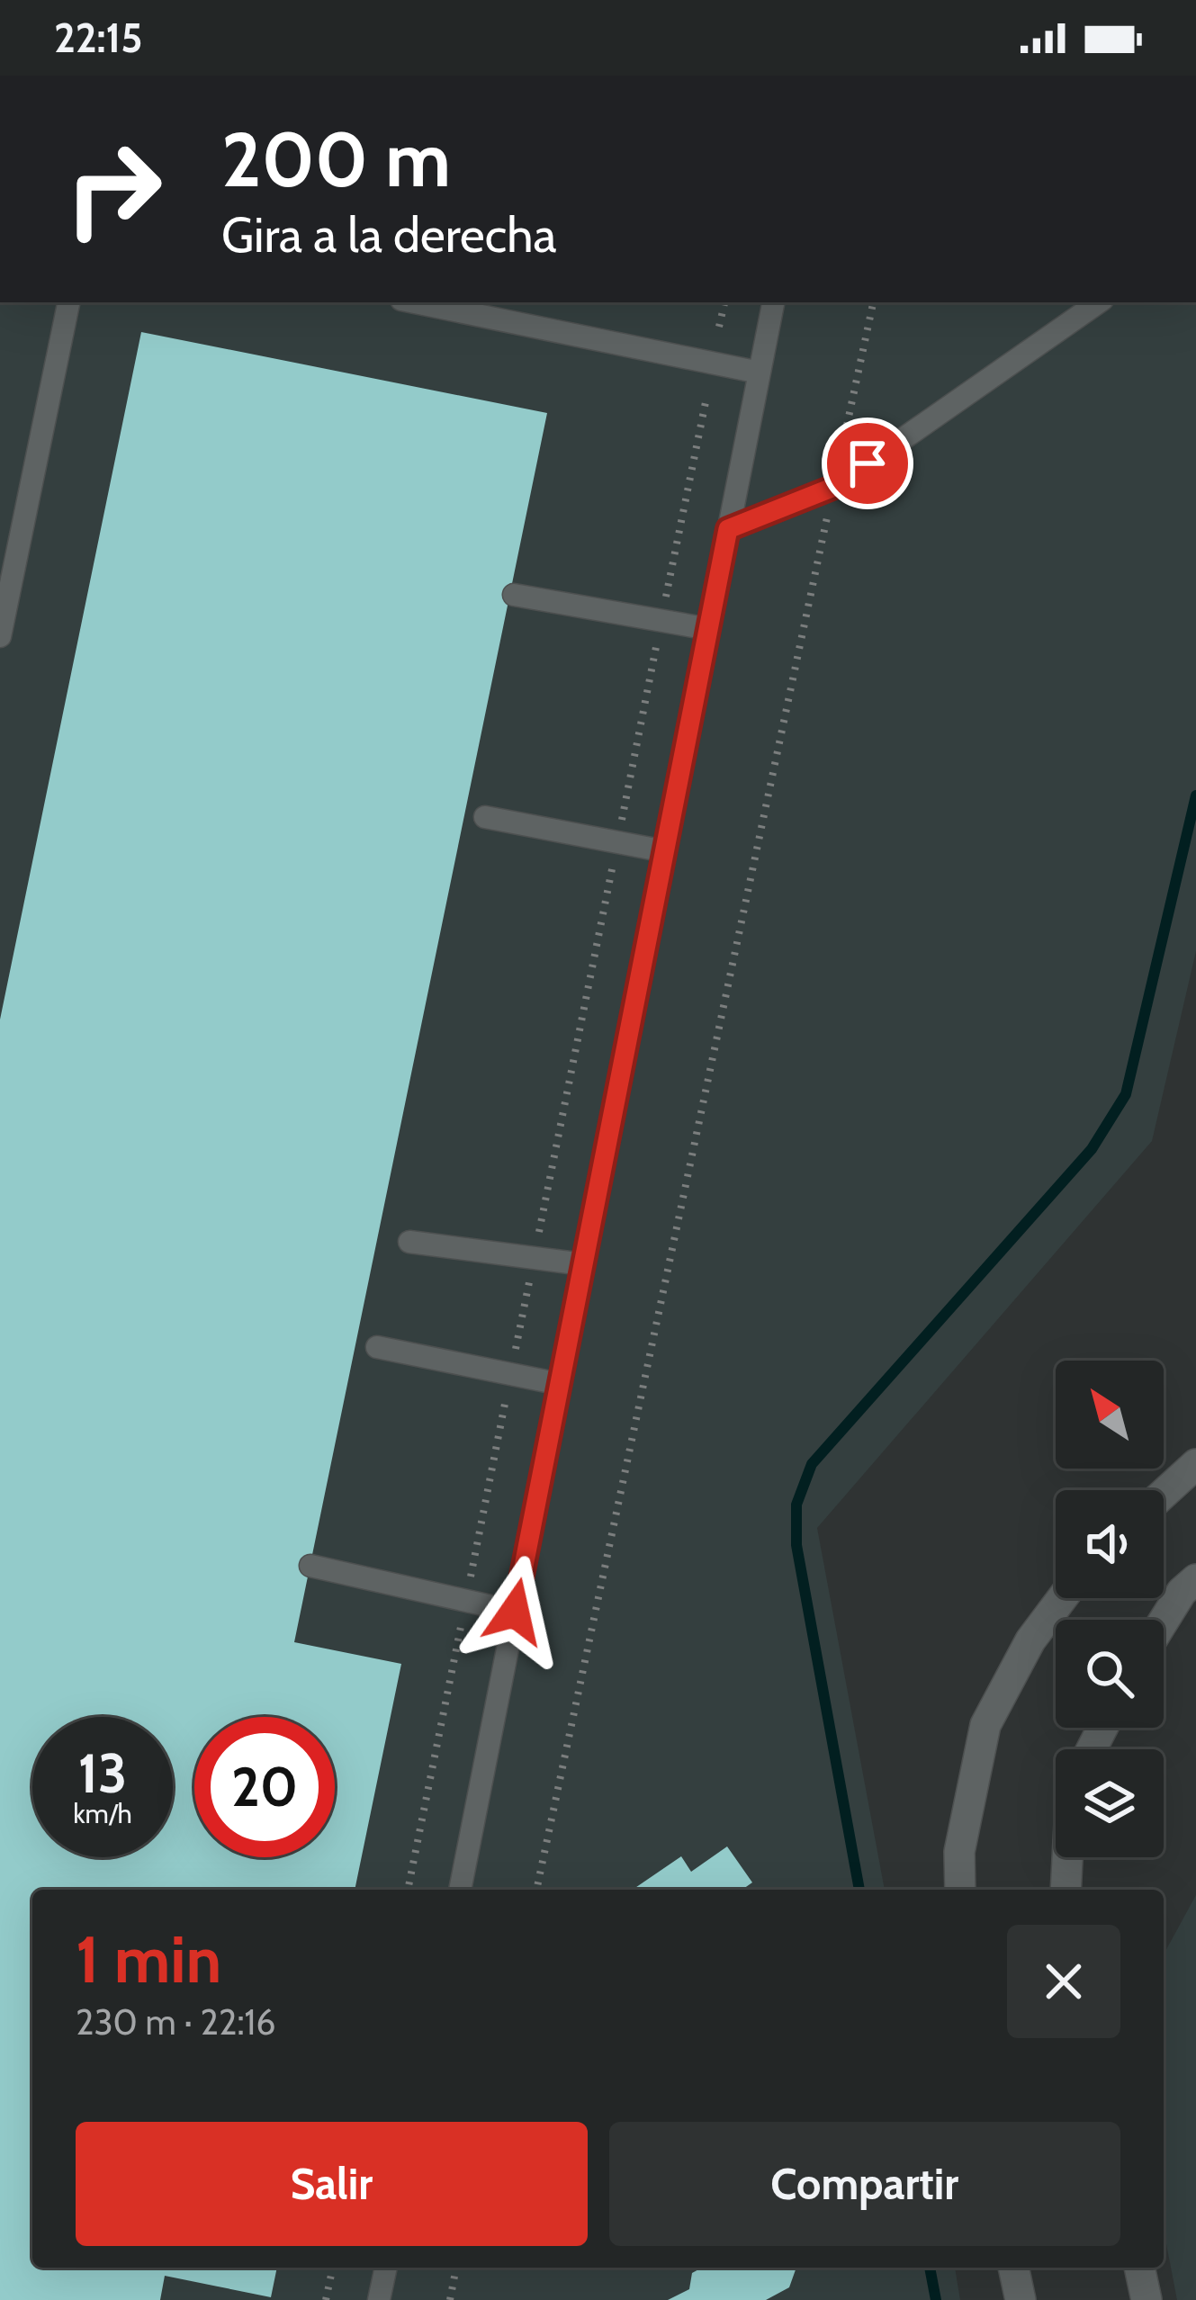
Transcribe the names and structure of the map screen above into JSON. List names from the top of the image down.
{
  "north": "top left",
  "page": {
    "status": "22:15",
    "turn": ["200 m", "Gira a la derecha"],
    "speed": "13 km/h",
    "limit": "20",
    "heading": ["1 min", "230 m · 22:16"],
    "buttons": ["Salir", "Compartir"]
  }
}
